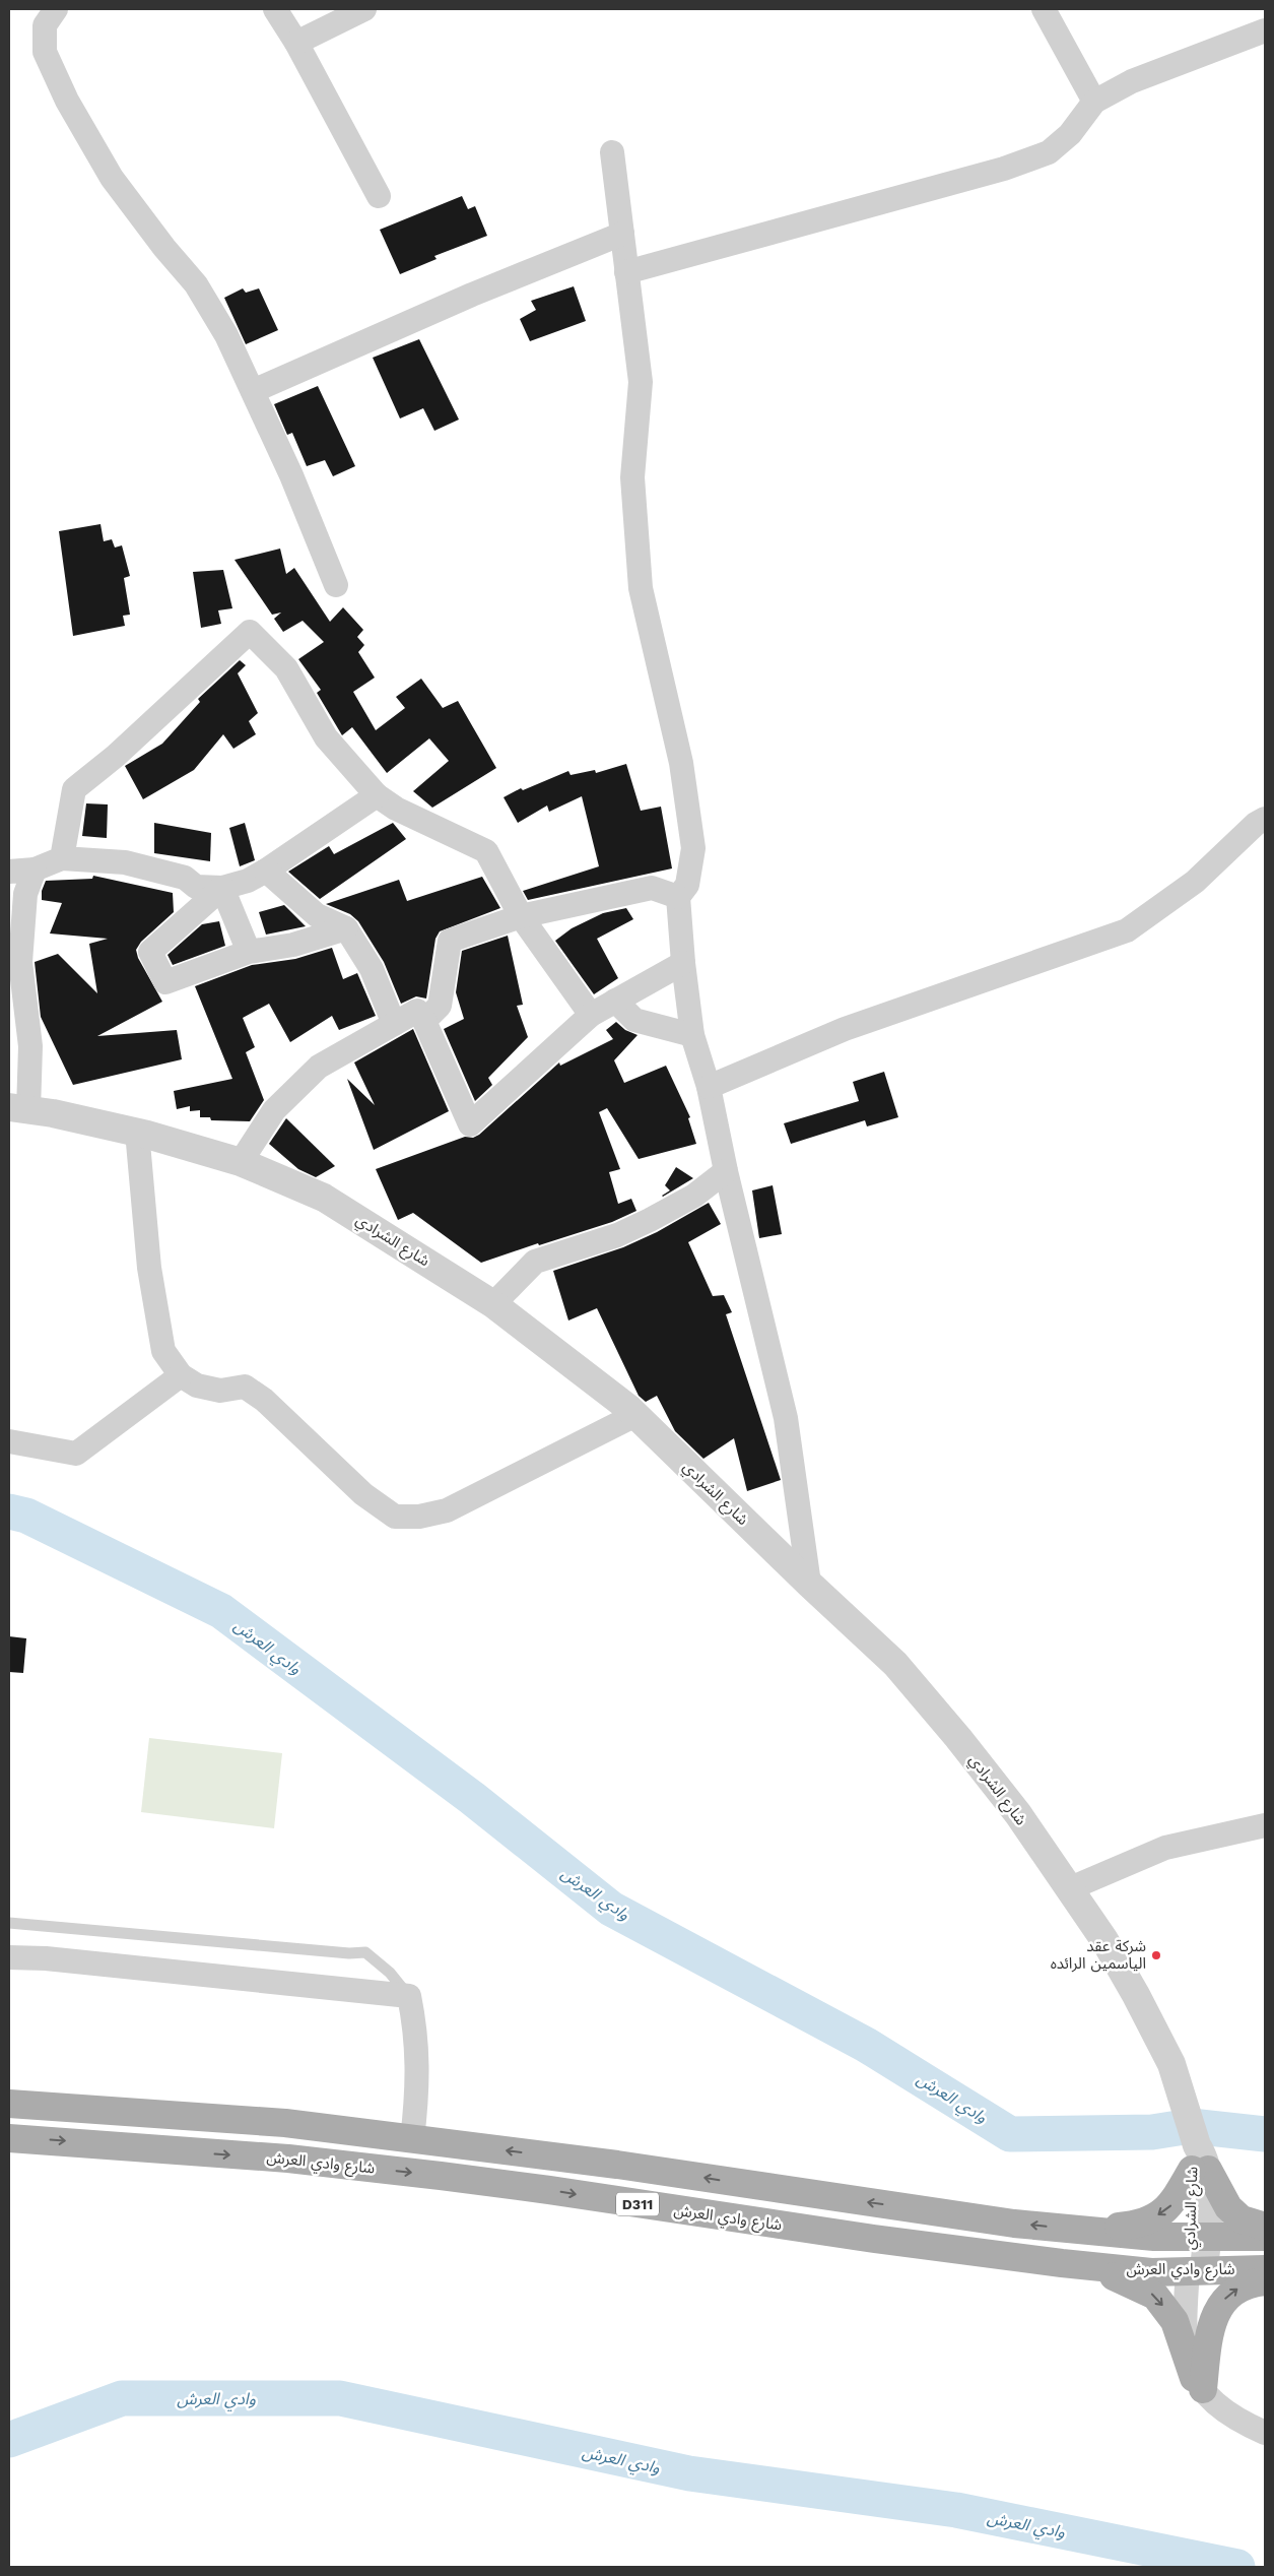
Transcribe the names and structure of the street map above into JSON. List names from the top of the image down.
{
  "streets": {
    "main road": ["شارع وادي العرش", "D311"],
    "street": ["شارع الشرادي"]
  },
  "crossings": [
    ["شارع الشرادي", "شارع وادي العرش"],
    ["شارع الشرادي", "D311"]
  ],
  "water": ["وادي العرش"],
  "places": ["شرکة عقد الیاسمین الرائدہ"]
}
